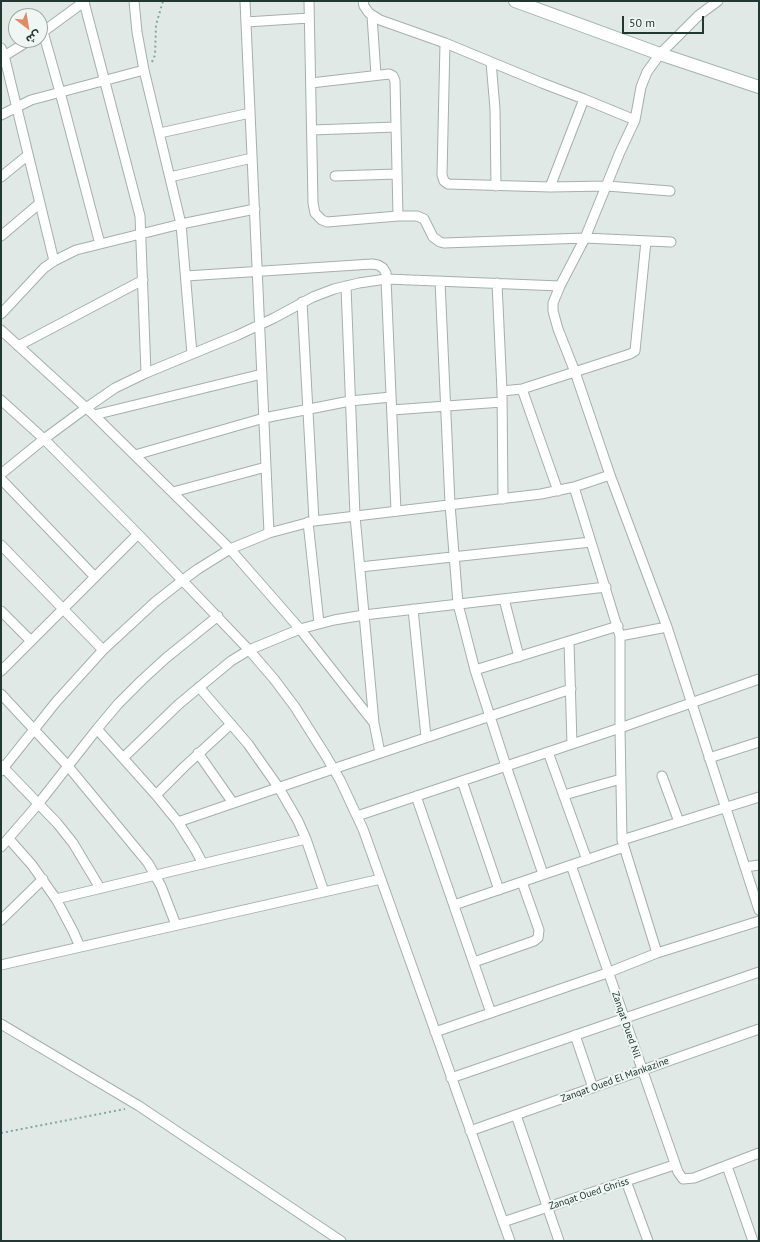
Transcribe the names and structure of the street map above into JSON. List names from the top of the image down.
{
  "streets": {
    "street": ["Zanqat Dued Nil", "Zanqat Oued El Mankazine", "Zanqat Oued Ghriss"]
  },
  "crossings": [
    ["Zanqat Dued Nil", "Zanqat Oued El Mankazine"],
    ["Zanqat Dued Nil", "Zanqat Oued Ghriss"]
  ],
  "scale_bar": "50 m",
  "north": "bottom right"
}
